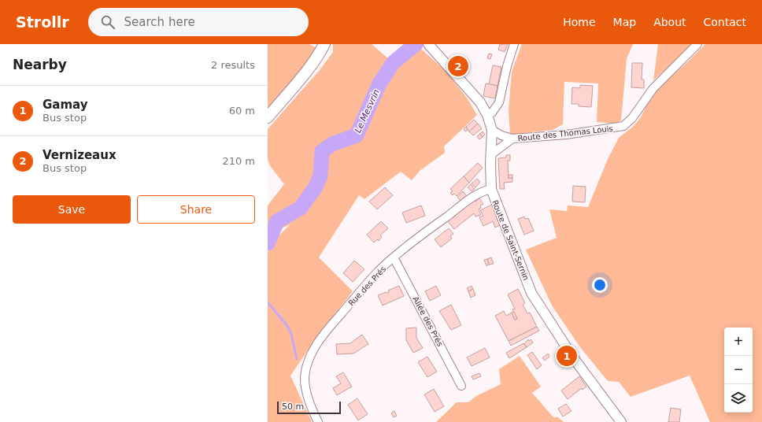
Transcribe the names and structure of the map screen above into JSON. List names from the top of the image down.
{
  "streets": {
    "street": [
      "Route des Thomas Louis",
      "Route de Saint-Sernin",
      "Rue des Prés",
      "Allée des Prés"
    ]
  },
  "crossings": [
    ["Route des Thomas Louis", "Route de Saint-Sernin"],
    ["Route de Saint-Sernin", "Rue des Prés"],
    ["Rue des Prés", "Allée des Prés"]
  ],
  "water": ["Le Mesvrin"],
  "scale_bar": "50 m",
  "page": {
    "header": "Strollr",
    "search": "Search here",
    "nav": [
      "Home",
      "Map",
      "About",
      "Contact"
    ],
    "heading": ["Nearby", "2 results"],
    "pins": ["2", "1"],
    "list": [
      {
        "mark": "1",
        "name": "Gamay",
        "note": "Bus stop",
        "value": "60 m"
      },
      {
        "mark": "2",
        "name": "Vernizeaux",
        "note": "Bus stop",
        "value": "210 m"
      }
    ],
    "buttons": ["Save", "Share"],
    "map_buttons": ["+", "−"],
    "scale": "50 m"
  }
}
